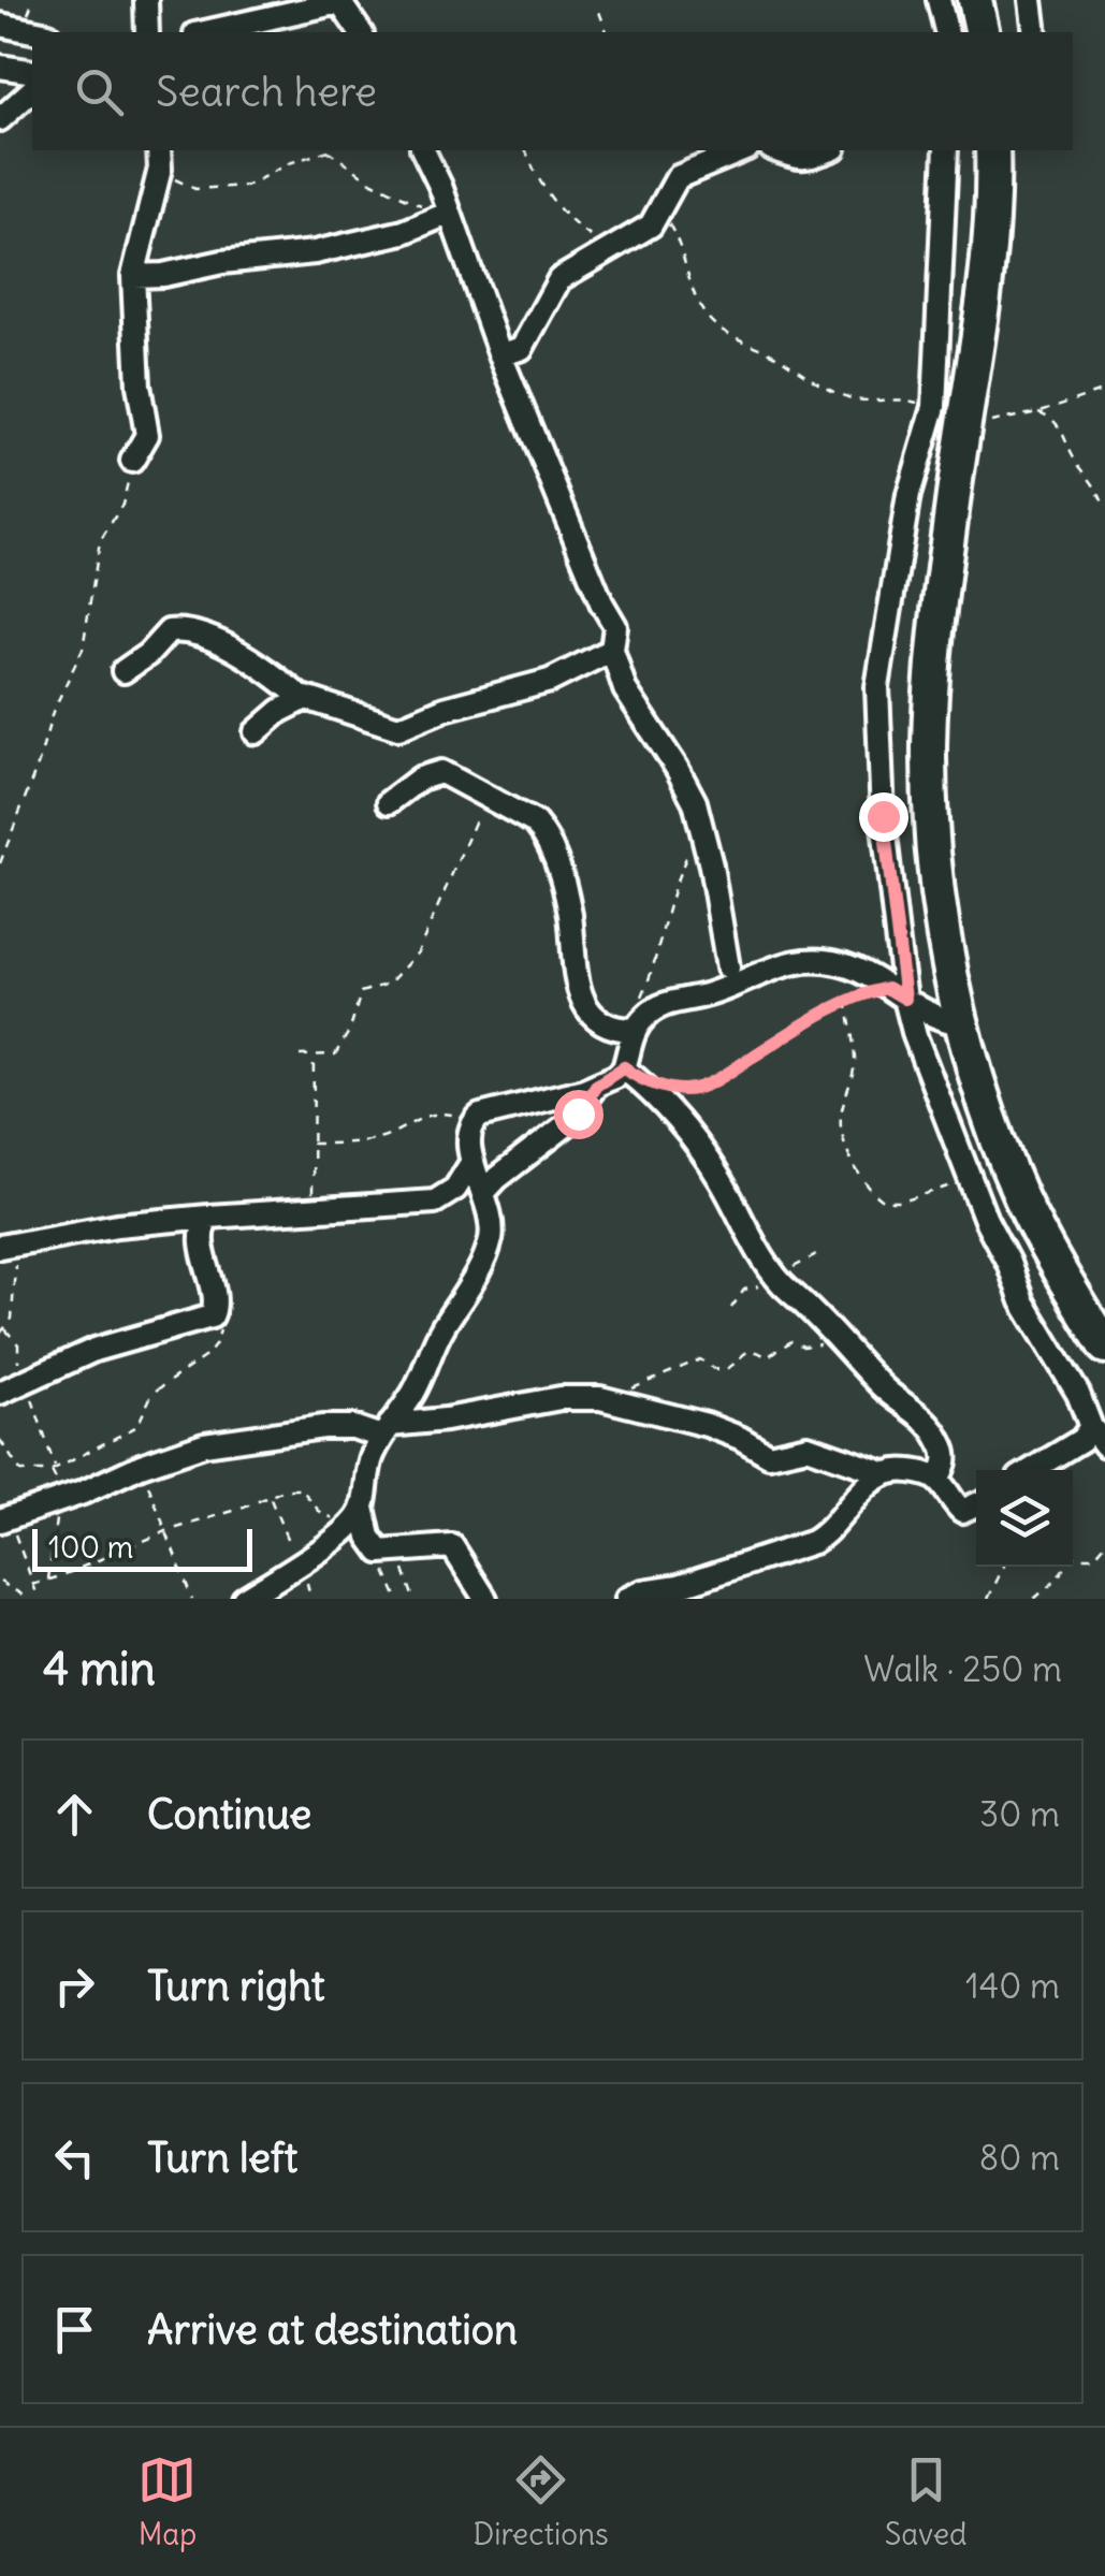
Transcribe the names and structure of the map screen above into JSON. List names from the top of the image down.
{
  "scale_bar": "100 m",
  "page": {
    "search": "Search here",
    "scale": "100 m",
    "heading": ["4 min", "Walk · 250 m"],
    "list": [
      ["Continue", "30 m"],
      ["Turn right", "140 m"],
      ["Turn left", "80 m"],
      "Arrive at destination"
    ],
    "nav": ["Map", "Directions", "Saved"]
  }
}
